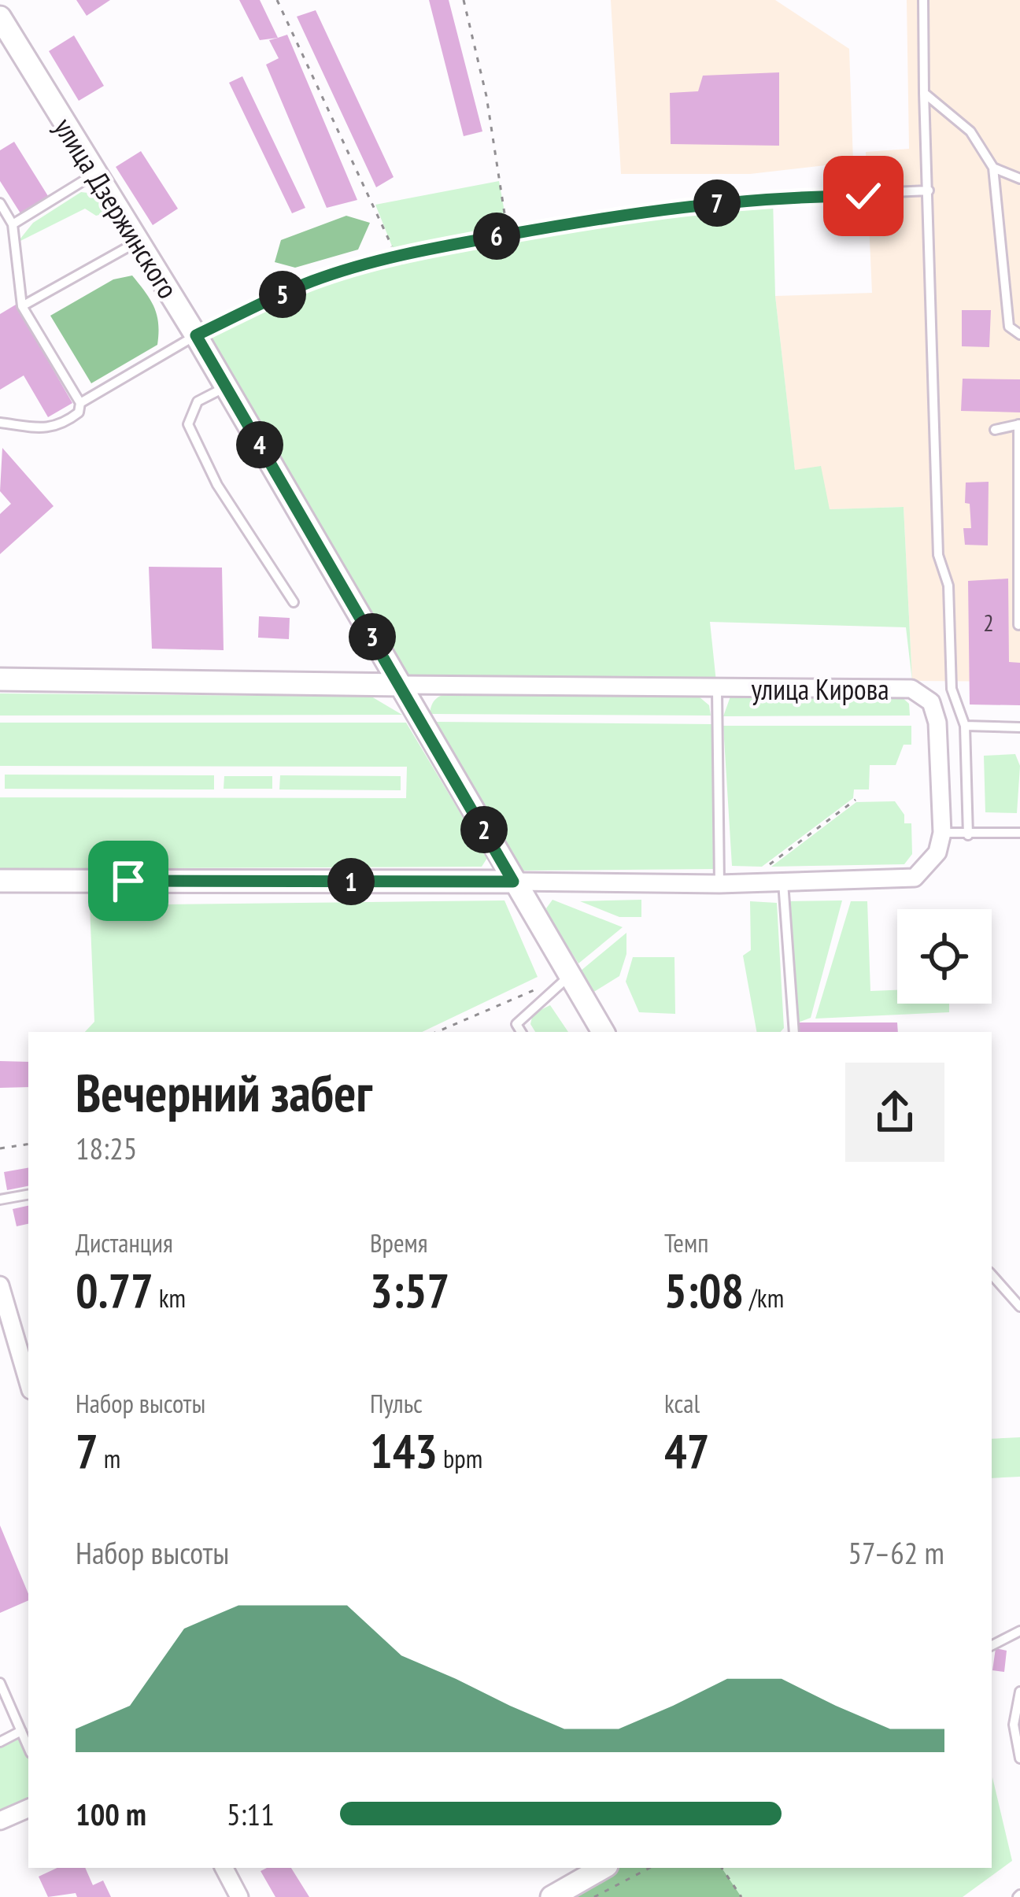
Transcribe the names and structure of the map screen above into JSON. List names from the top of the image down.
{
  "streets": {
    "street": ["улица Дзержинского", "улица Кирова"]
  },
  "crossings": [
    ["улица Дзержинского", "улица Кирова"]
  ],
  "house_numbers": ["2"],
  "page": {
    "pins": [
      "7",
      "6",
      "5",
      "4",
      "3",
      "2",
      "1"
    ],
    "heading": ["Вечерний забег", "18:25"],
    "stats": [
      ["Дистанция", "0.77 km"],
      ["Время", "3:57"],
      ["Темп", "5:08 /km"],
      ["Набор высоты", "7 m"],
      ["Пульс", "143 bpm"],
      ["kcal", "47"]
    ],
    "chart": ["Набор высоты", "57–62 m"],
    "list": [
      {
        "name": "100 m",
        "note": "5:11"
      }
    ]
  }
}
